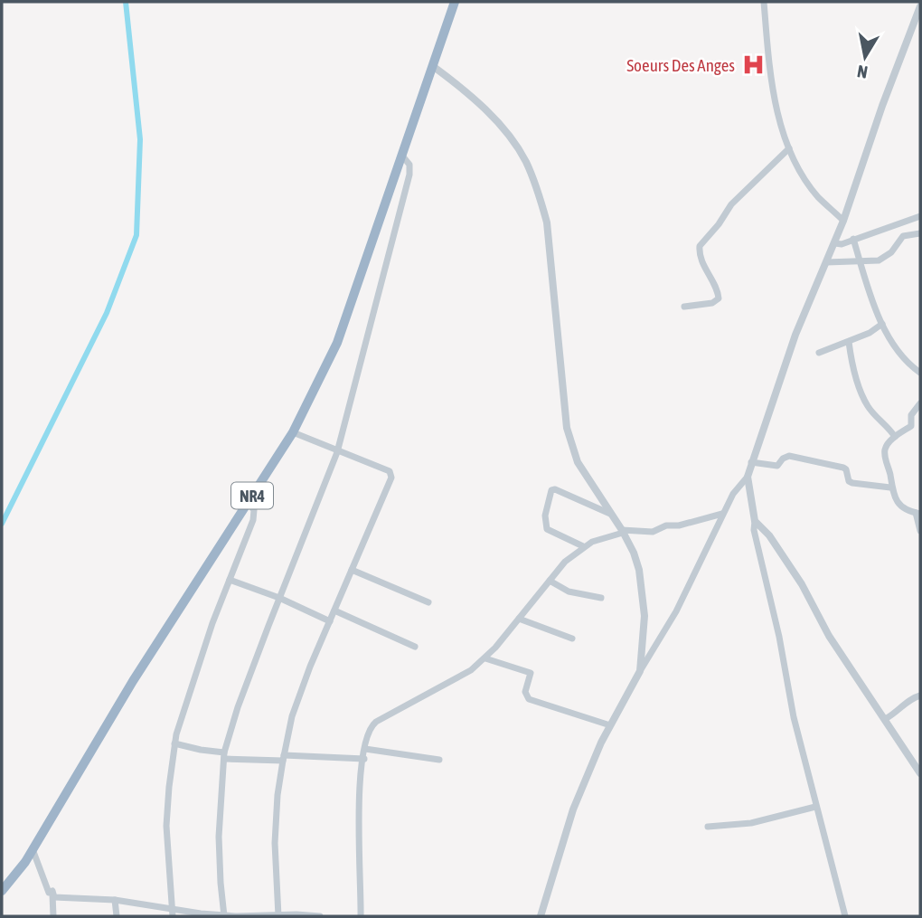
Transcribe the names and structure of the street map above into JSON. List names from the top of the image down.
{
  "streets": {
    "highway": ["NR4"]
  },
  "places": {
    "hospital": ["Soeurs Des Anges"]
  },
  "north": "bottom"
}
